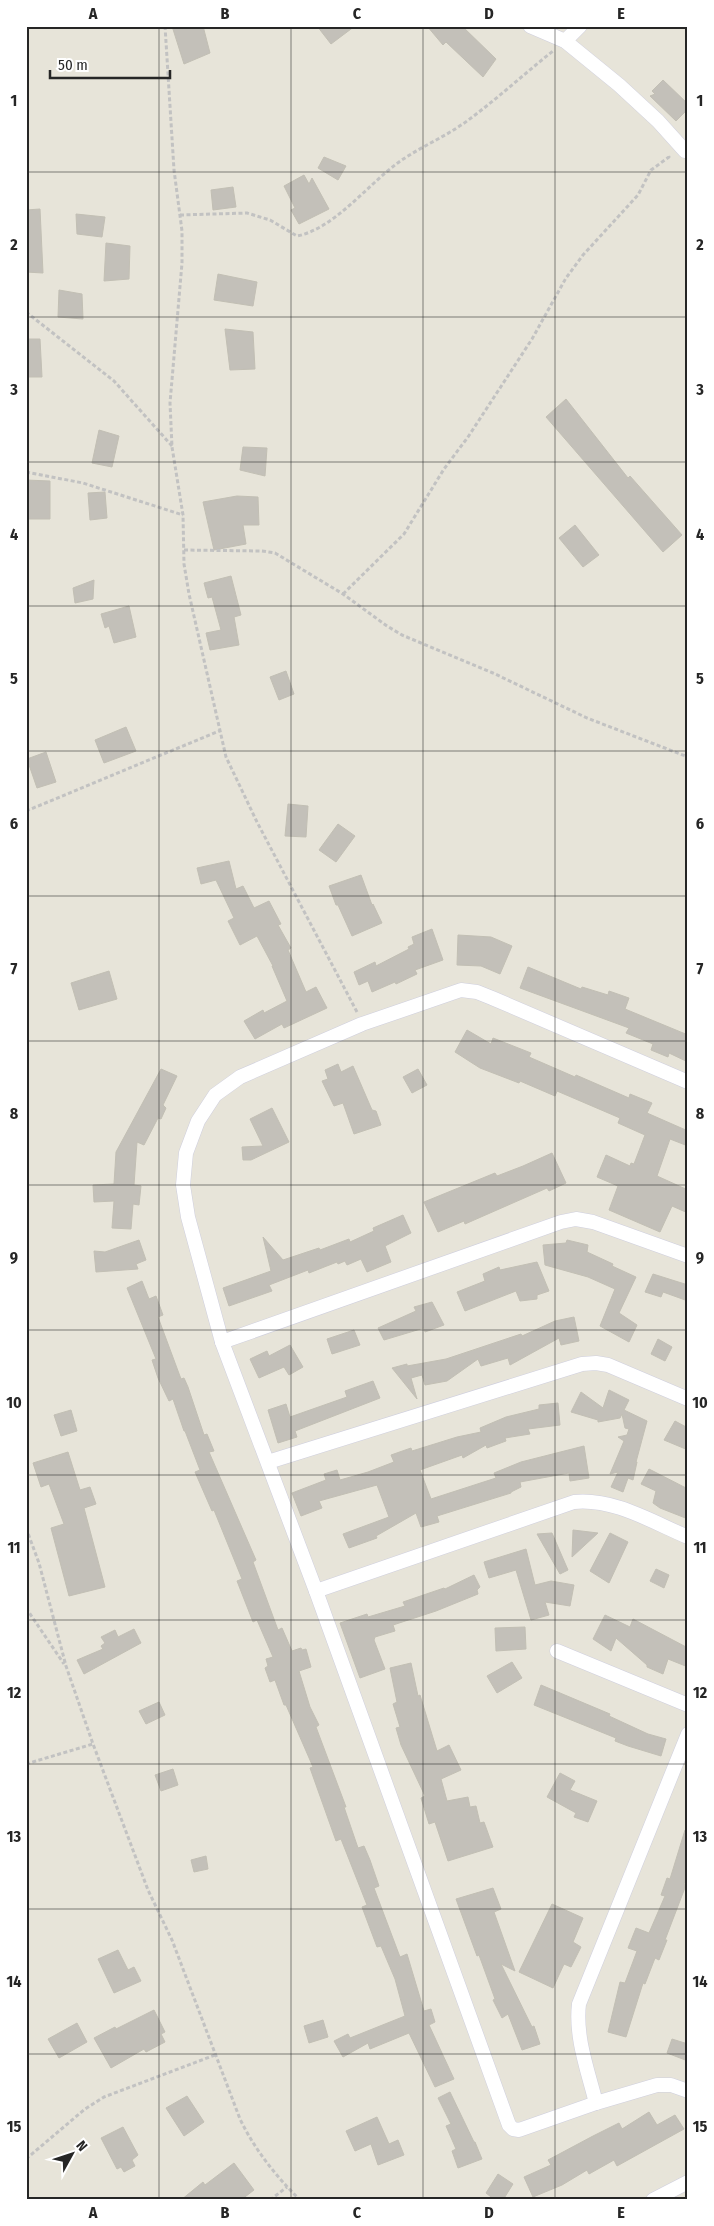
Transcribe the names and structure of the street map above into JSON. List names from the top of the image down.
{
  "scale_bar": "50 m",
  "north": "top right",
  "grid": {
    "columns": [
      "A",
      "B",
      "C",
      "D",
      "E"
    ],
    "rows": [
      "1",
      "2",
      "3",
      "4",
      "5",
      "6",
      "7",
      "8",
      "9",
      "10",
      "11",
      "12",
      "13",
      "14",
      "15"
    ]
  }
}
